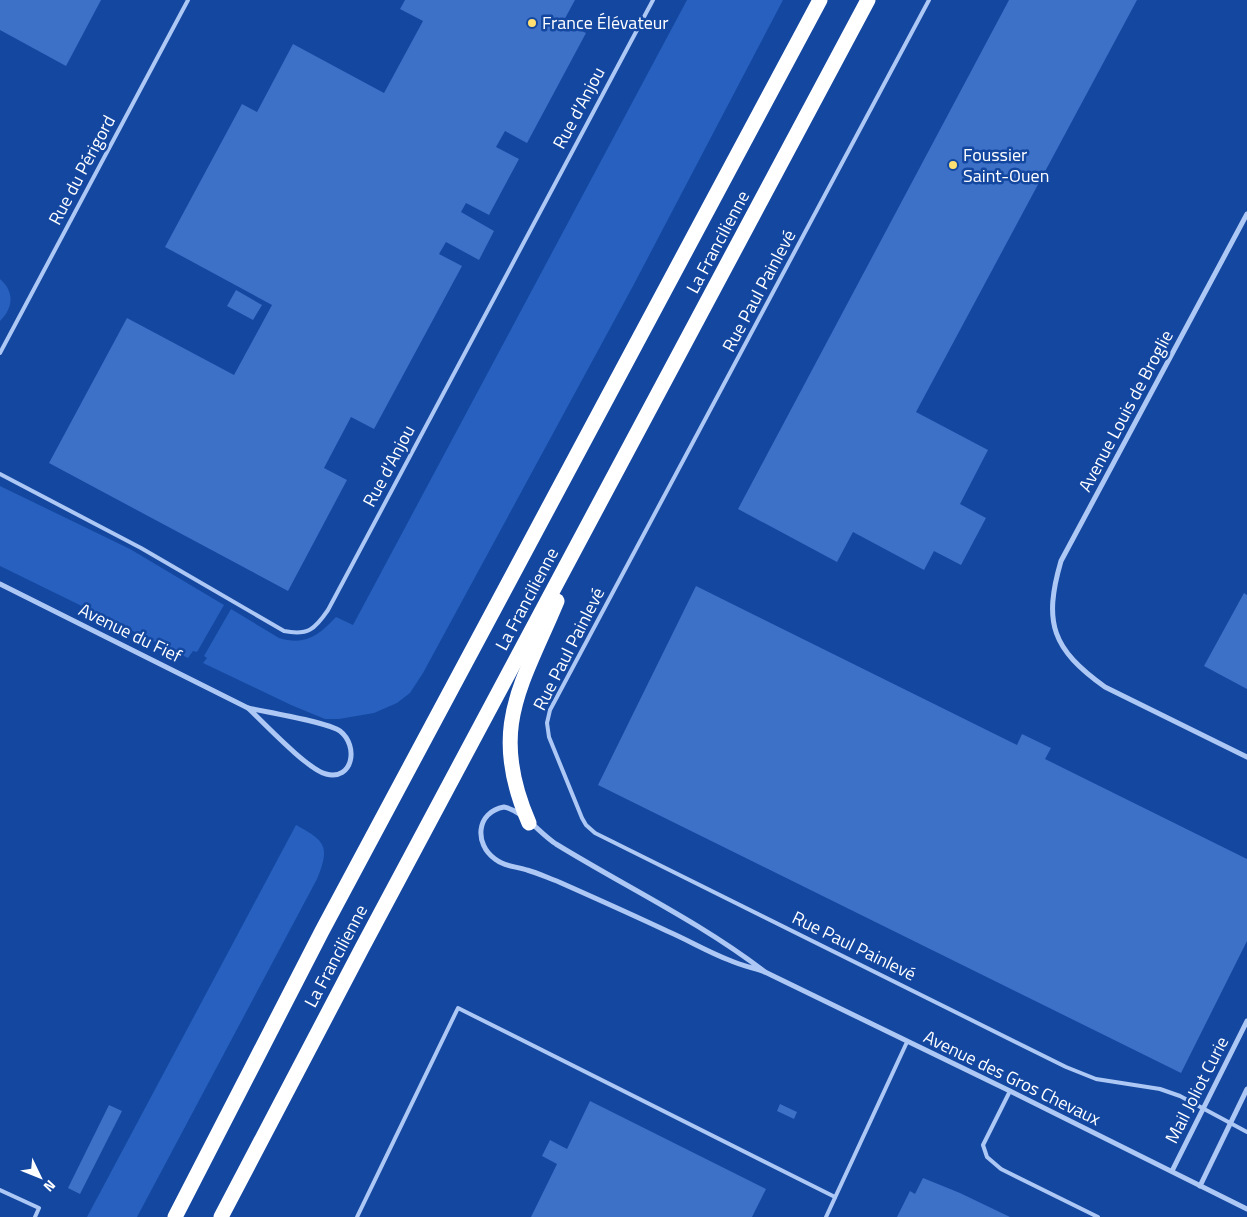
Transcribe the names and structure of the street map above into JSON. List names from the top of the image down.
{
  "streets": {
    "highway": ["La Francilienne"],
    "street": [
      "Avenue Louis de Broglie",
      "Avenue du Fief",
      "Avenue des Gros Chevaux",
      "Mail Joliot Curie"
    ],
    "lane": ["Rue d'Anjou", "Rue du Périgord", "Rue Paul Painlevé"]
  },
  "crossings": [
    ["Rue Paul Painlevé", "Mail Joliot Curie"],
    ["Avenue des Gros Chevaux", "Mail Joliot Curie"]
  ],
  "places": ["France Élévateur", "Foussier Saint-Ouen"],
  "north": "bottom right"
}
